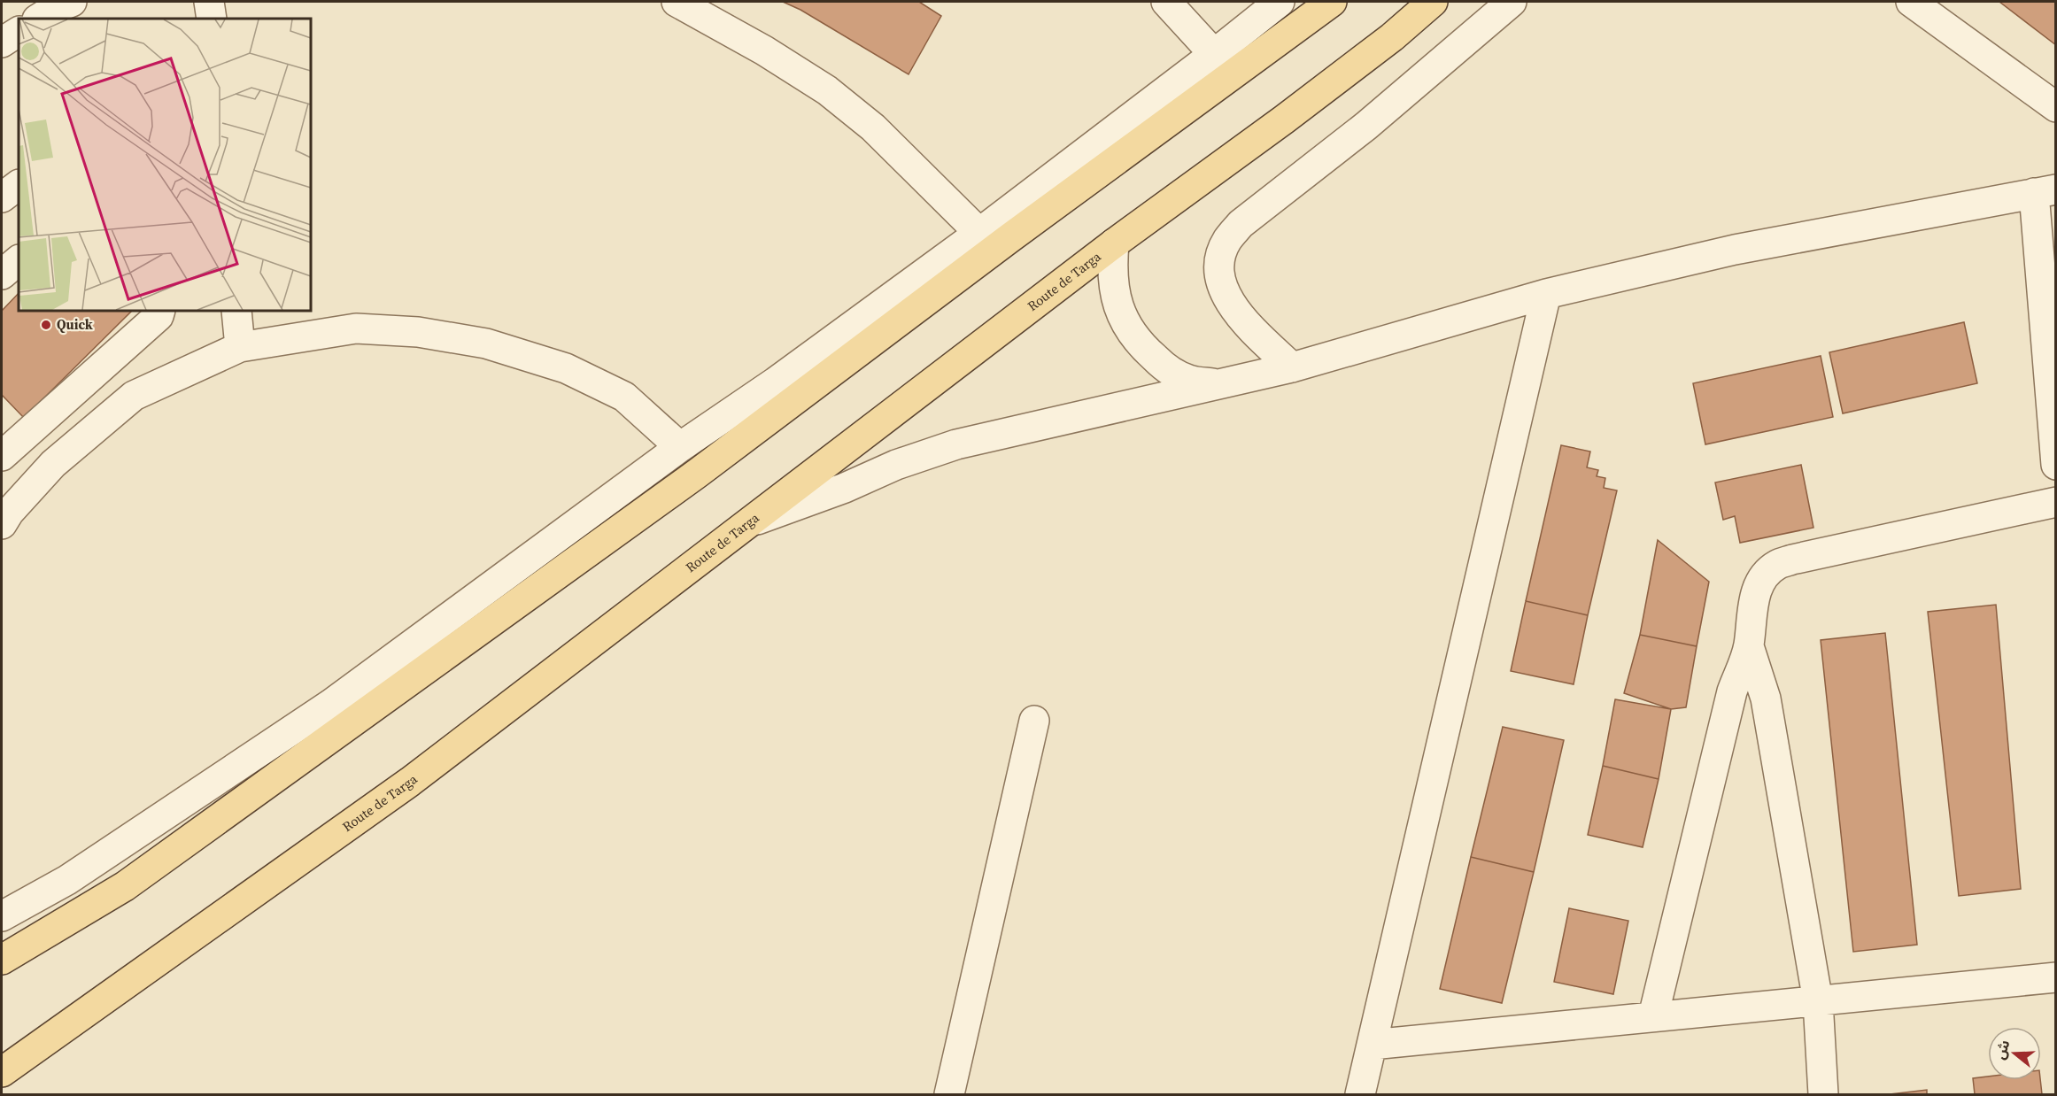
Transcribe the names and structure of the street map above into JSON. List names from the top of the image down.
{
  "streets": {
    "main road": ["Route de Targa"]
  },
  "places": ["Quick"],
  "north": "left"
}
